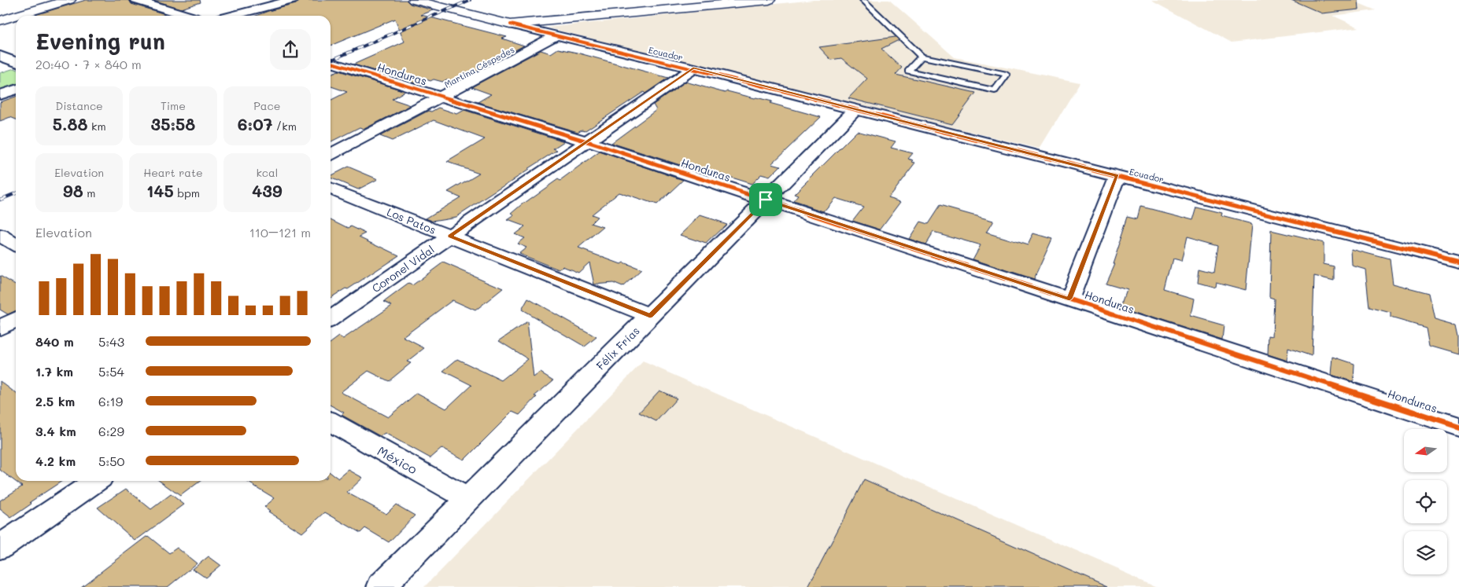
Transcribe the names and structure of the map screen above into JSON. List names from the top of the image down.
{
  "streets": {
    "main road": ["Ecuador"],
    "street": [
      "Martina Céspedes",
      "Honduras",
      "Los Patos",
      "Coronel Vidal",
      "Félix Frías",
      "México"
    ]
  },
  "crossings": [
    ["Ecuador", "Martina Céspedes"],
    ["Ecuador", "Coronel Vidal"],
    ["Ecuador", "Félix Frías"],
    ["Martina Céspedes", "Honduras"],
    ["Honduras", "Coronel Vidal"],
    ["Honduras", "Félix Frías"],
    ["Los Patos", "Coronel Vidal"],
    ["Los Patos", "Félix Frías"],
    ["Félix Frías", "México"]
  ],
  "north": "left",
  "page": {
    "heading": ["Evening run", "20:40 · 7 × 840 m"],
    "stats": [
      ["Distance", "5.88 km"],
      ["Time", "35:58"],
      ["Pace", "6:07 /km"],
      ["Elevation", "98 m"],
      ["Heart rate", "145 bpm"],
      ["kcal", "439"]
    ],
    "chart": ["Elevation", "110–121 m"],
    "list": [
      {
        "name": "840 m",
        "note": "5:43"
      },
      {
        "name": "1.7 km",
        "note": "5:54"
      },
      {
        "name": "2.5 km",
        "note": "6:19"
      },
      {
        "name": "3.4 km",
        "note": "6:29"
      },
      {
        "name": "4.2 km",
        "note": "5:50"
      }
    ]
  }
}
